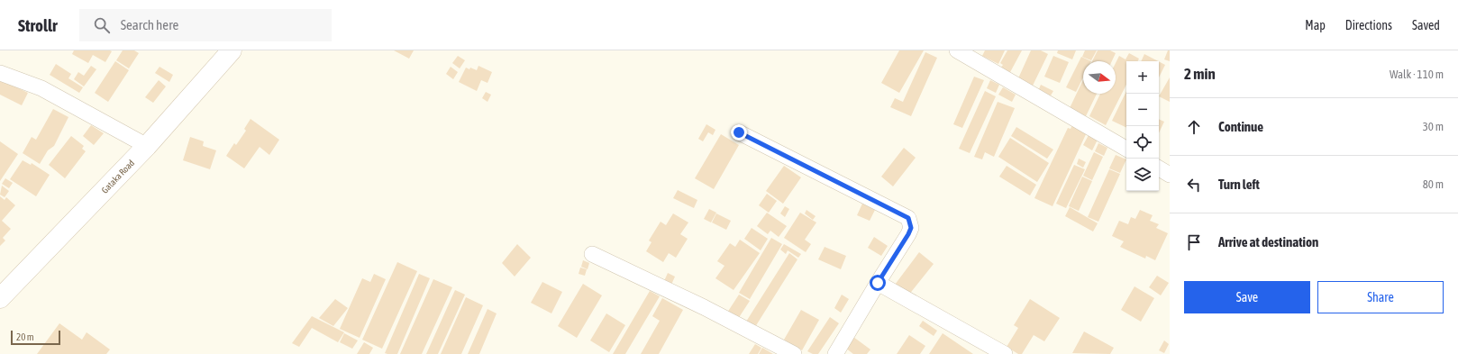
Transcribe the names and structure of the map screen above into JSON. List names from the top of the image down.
{
  "streets": {
    "street": ["Gataka Road"]
  },
  "scale_bar": "20 m",
  "north": "right",
  "page": {
    "header": "Strollr",
    "search": "Search here",
    "nav": ["Map", "Directions", "Saved"],
    "heading": ["2 min", "Walk · 110 m"],
    "map_buttons": ["+", "−"],
    "list": [
      ["Continue", "30 m"],
      ["Turn left", "80 m"],
      "Arrive at destination"
    ],
    "buttons": ["Save", "Share"],
    "scale": "20 m"
  }
}
